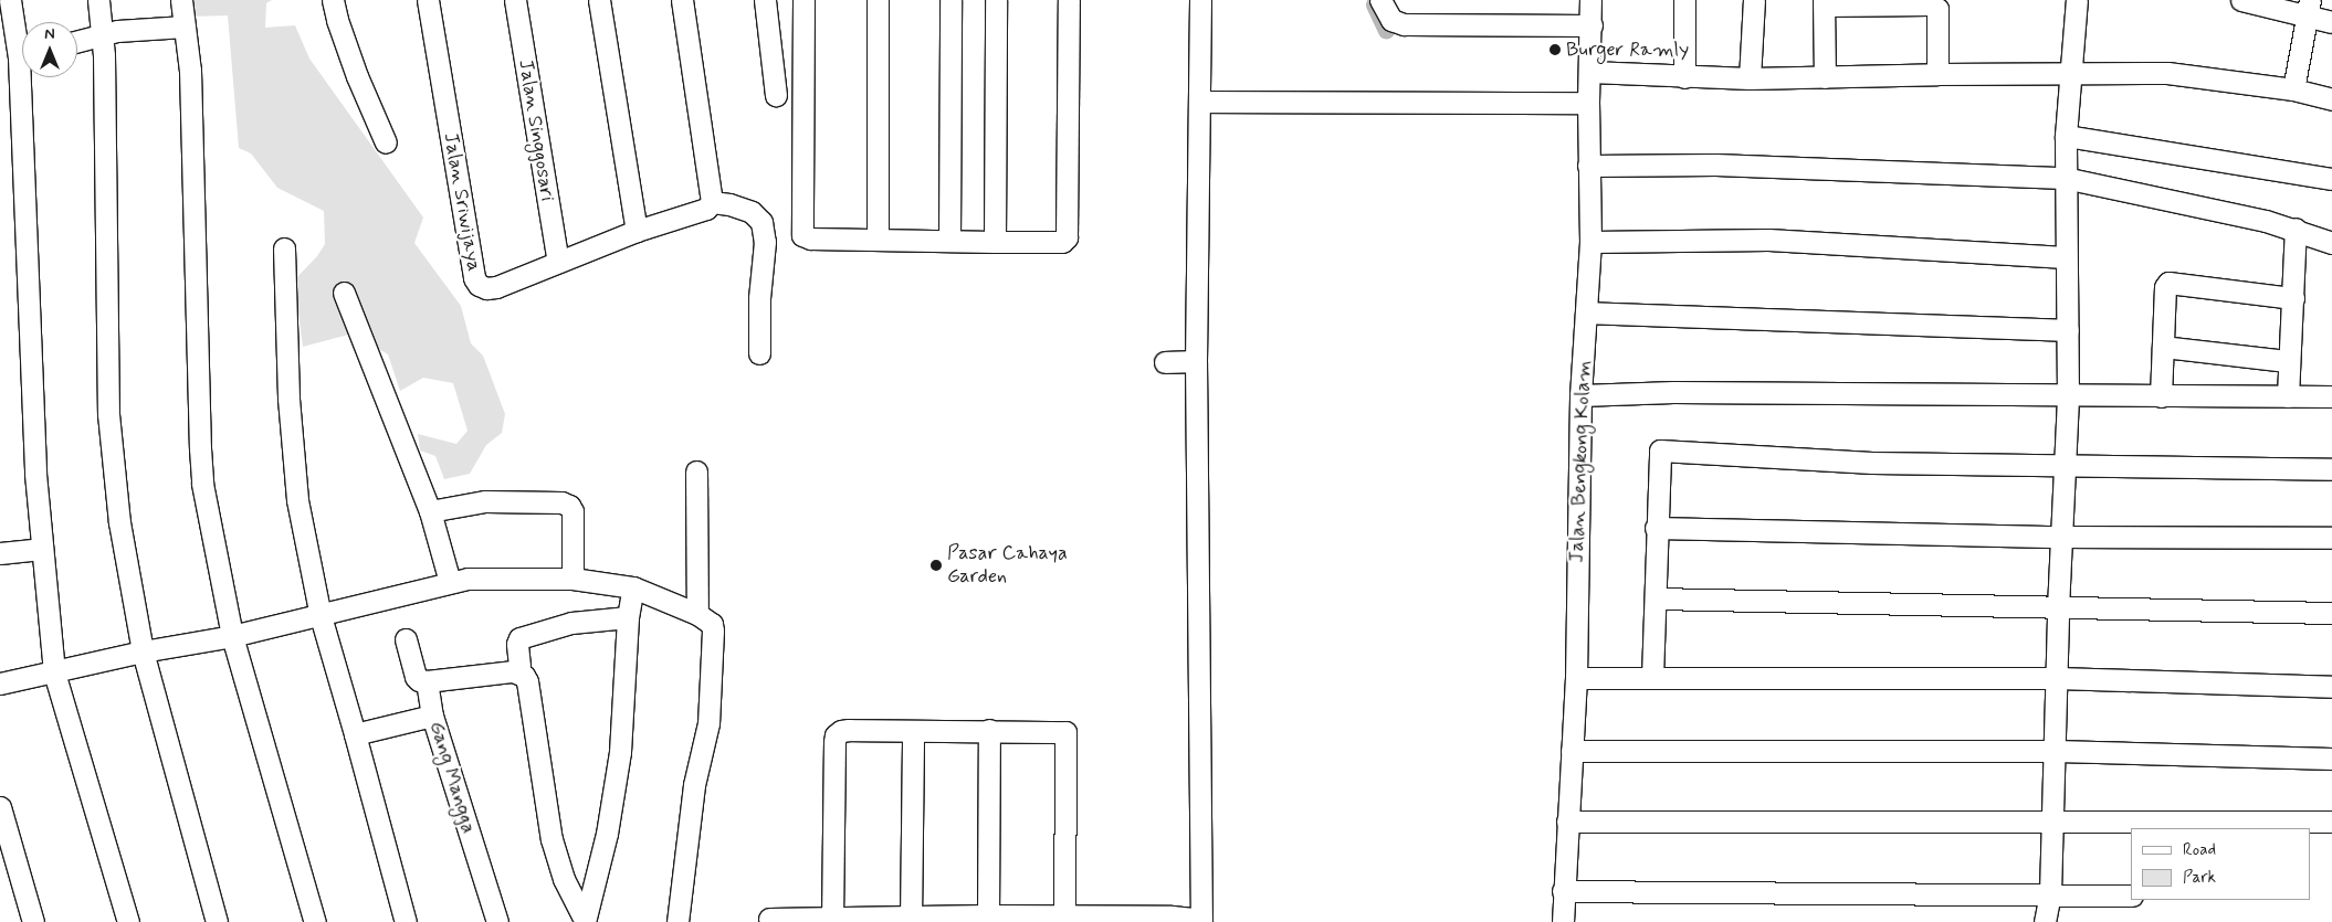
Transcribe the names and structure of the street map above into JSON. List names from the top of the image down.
{
  "streets": {
    "street": [
      "Jalan Singgosari",
      "Jalan Sriwijaya",
      "Jalan Bengkong Kolam",
      "Gang Mangga"
    ]
  },
  "crossings": [
    ["Jalan Singgosari", "Jalan Sriwijaya"]
  ],
  "places": ["Burger Ramly", "Pasar Cahaya Garden"],
  "legend": ["Road", "Park"],
  "north": "top"
}
